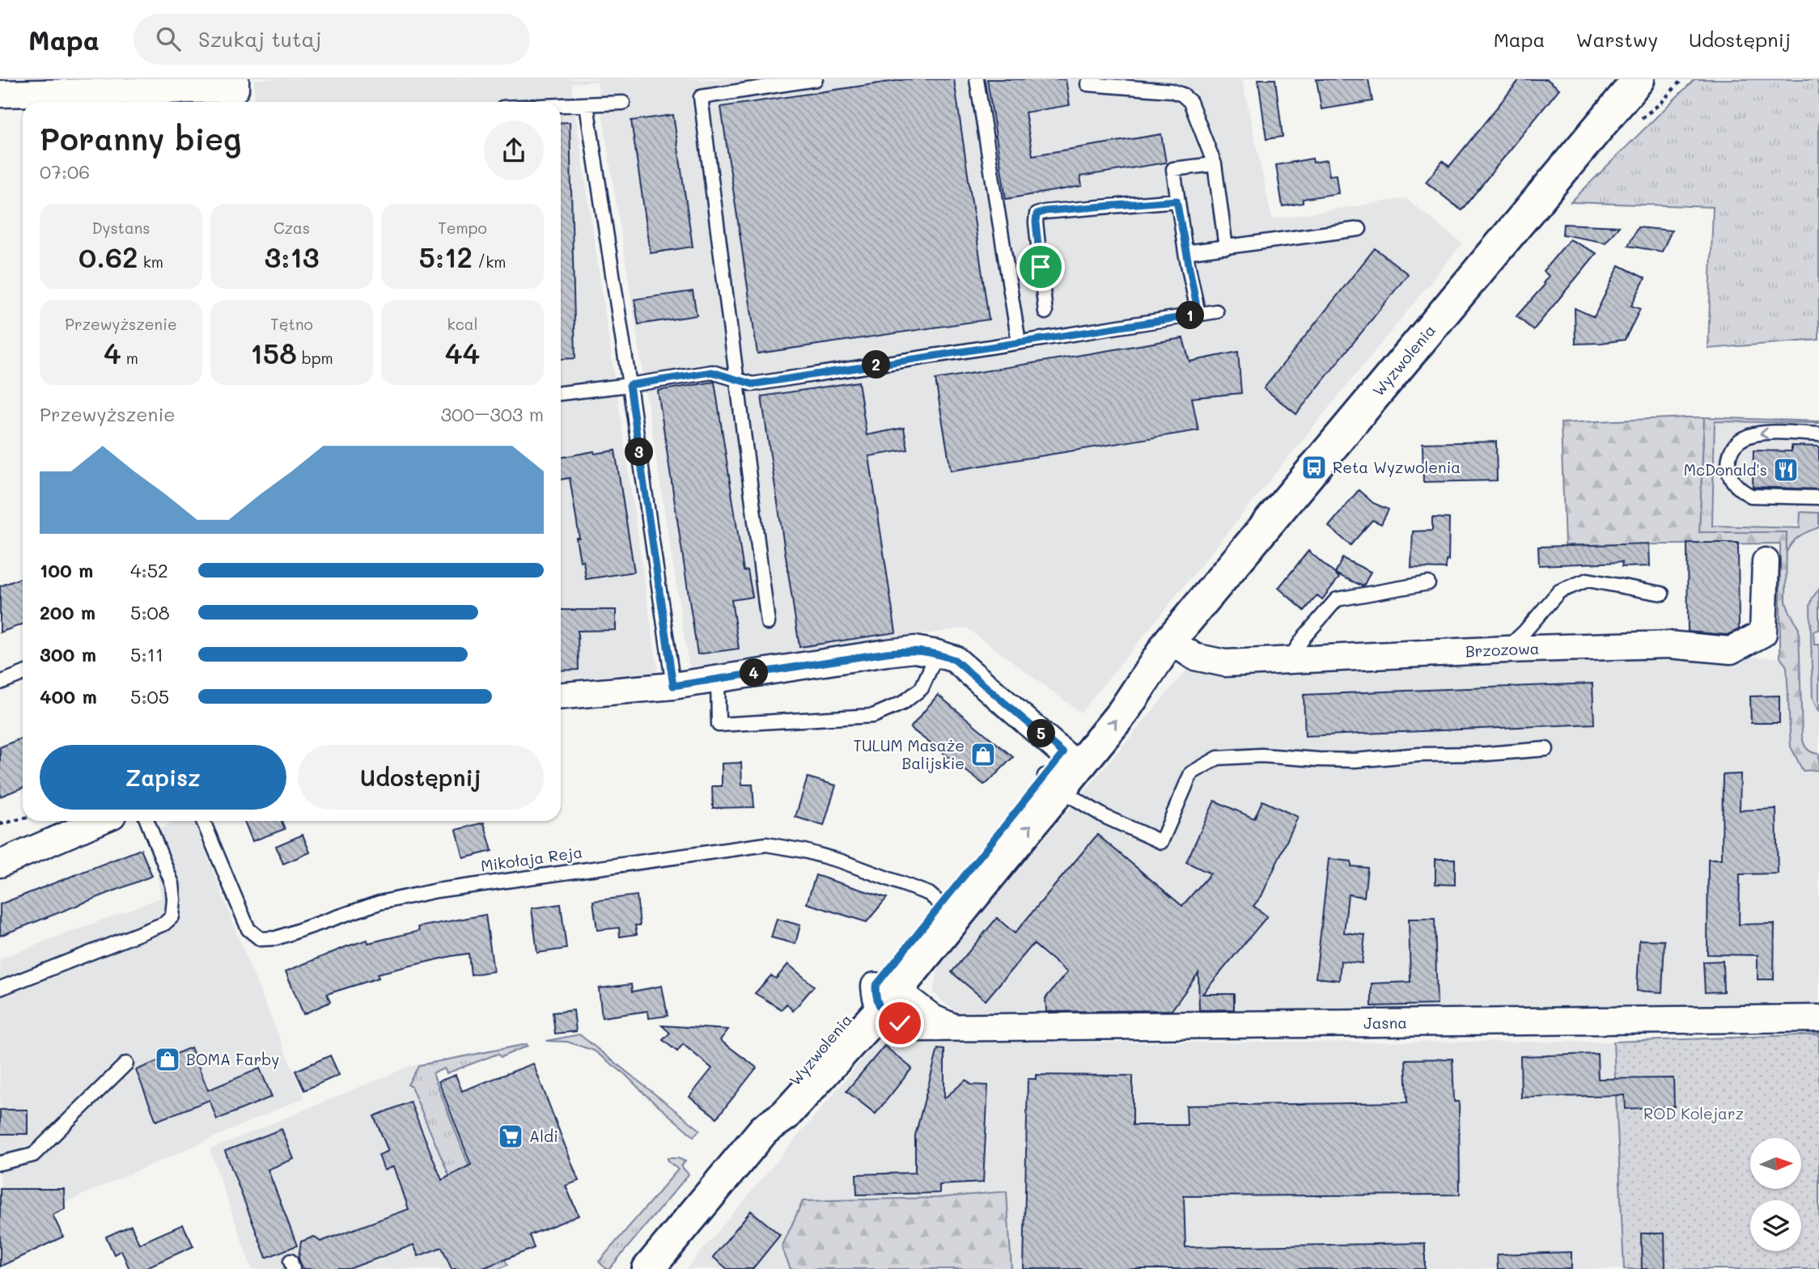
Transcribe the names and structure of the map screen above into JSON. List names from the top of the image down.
{
  "streets": {
    "street": ["Wyzwolenia", "Brzozowa", "Jasna"],
    "lane": ["Mikołaja Reja"]
  },
  "crossings": [
    ["Wyzwolenia", "Brzozowa"],
    ["Wyzwolenia", "Mikołaja Reja"],
    ["Wyzwolenia", "Jasna"]
  ],
  "parks": ["ROD Kolejarz"],
  "places": {
    "bus stop": ["Reta Wyzwolenia"],
    "restaurant": ["McDonald's"],
    "shop": ["TULUM Masaże Balijskie", "BOMA Farby"],
    "supermarket": ["Aldi"]
  },
  "north": "right",
  "page": {
    "header": "Mapa",
    "search": "Szukaj tutaj",
    "nav": ["Mapa", "Warstwy", "Udostępnij"],
    "heading": ["Poranny bieg", "07:06"],
    "stats": [
      ["Dystans", "0.62 km"],
      ["Czas", "3:13"],
      ["Tempo", "5:12 /km"],
      ["Przewyższenie", "4 m"],
      ["Tętno", "158 bpm"],
      ["kcal", "44"]
    ],
    "pins": [
      "1",
      "2",
      "3",
      "4",
      "5"
    ],
    "chart": ["Przewyższenie", "300–303 m"],
    "list": [
      {
        "name": "100 m",
        "note": "4:52"
      },
      {
        "name": "200 m",
        "note": "5:08"
      },
      {
        "name": "300 m",
        "note": "5:11"
      },
      {
        "name": "400 m",
        "note": "5:05"
      }
    ],
    "buttons": ["Zapisz", "Udostępnij"]
  }
}
